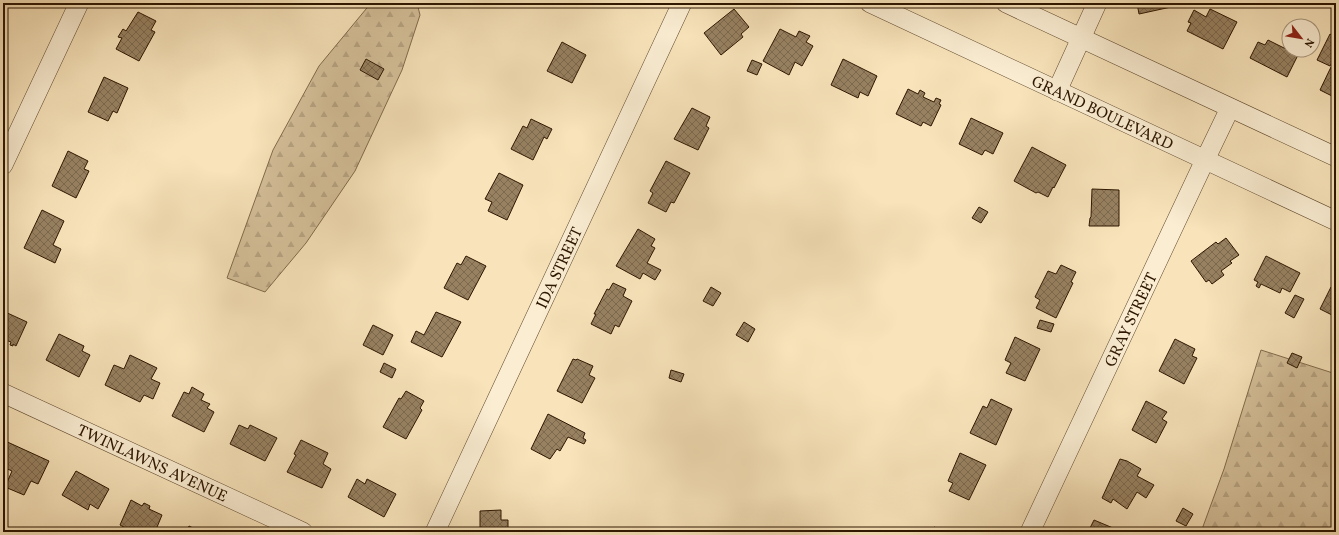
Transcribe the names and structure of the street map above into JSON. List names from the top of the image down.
{
  "streets": {
    "street": [
      "GRAND BOULEVARD",
      "IDA STREET",
      "GRAY STREET",
      "TWINLAWNS AVENUE"
    ]
  },
  "crossings": [
    ["GRAND BOULEVARD", "GRAY STREET"]
  ],
  "north": "bottom right"
}
